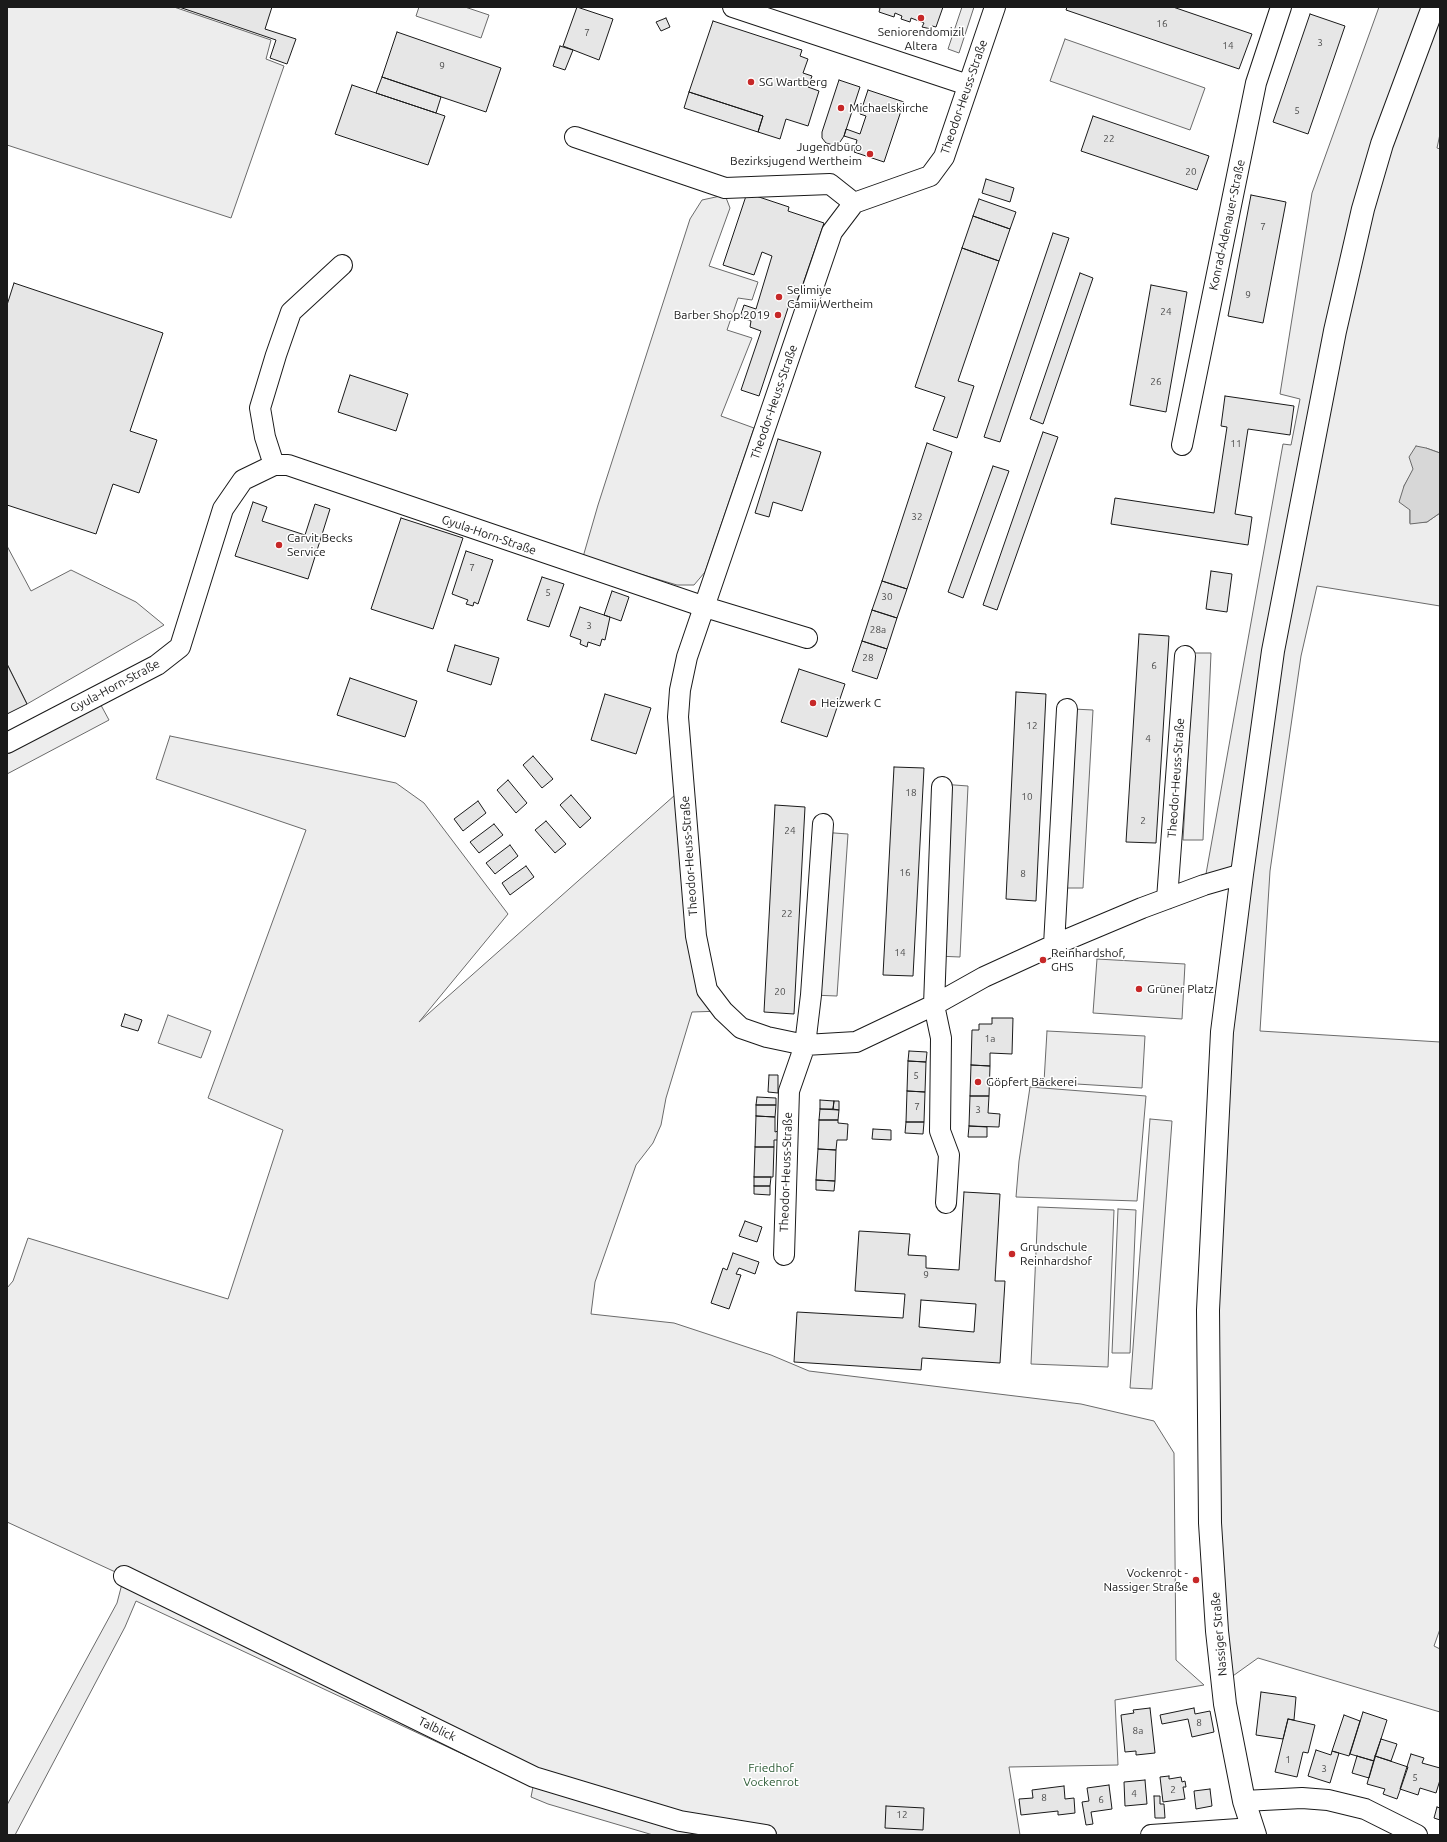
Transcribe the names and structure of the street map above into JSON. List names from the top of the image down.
{
  "streets": {
    "main road": ["Nassiger Straße"],
    "street": [
      "Theodor-Heuss-Straße",
      "Konrad-Adenauer-Straße",
      "Gyula-Horn-Straße",
      "Talblick"
    ]
  },
  "crossings": [
    ["Theodor-Heuss-Straße", "Gyula-Horn-Straße"],
    ["Theodor-Heuss-Straße", "Nassiger Straße"]
  ],
  "parks": ["Friedhof Vockenrot"],
  "places": [
    "Seniorendomizil Altera",
    "SG Wartberg",
    "Michaelskirche",
    "Jugendbüro Bezirksjugend Wertheim",
    "Selimiye Camii Wertheim",
    "Barber Shop 2019",
    "Carvit Becks Service",
    "Heizwerk C",
    "Reinhardshof, GHS",
    "Grüner Platz",
    "Göpfert Bäckerei",
    "Grundschule Reinhardshof",
    "Vockenrot - Nassiger Straße"
  ],
  "house_numbers": [
    "16",
    "7",
    "3",
    "14",
    "9",
    "5",
    "22",
    "20",
    "7",
    "9",
    "24",
    "26",
    "11",
    "32",
    "7",
    "5",
    "30",
    "3",
    "28a",
    "28",
    "6",
    "12",
    "4",
    "18",
    "10",
    "2",
    "24",
    "16",
    "8",
    "22",
    "14",
    "20",
    "1a",
    "5",
    "7",
    "3",
    "9",
    "8",
    "8a",
    "1",
    "3",
    "5",
    "2",
    "4",
    "8",
    "6",
    "12"
  ]
}
